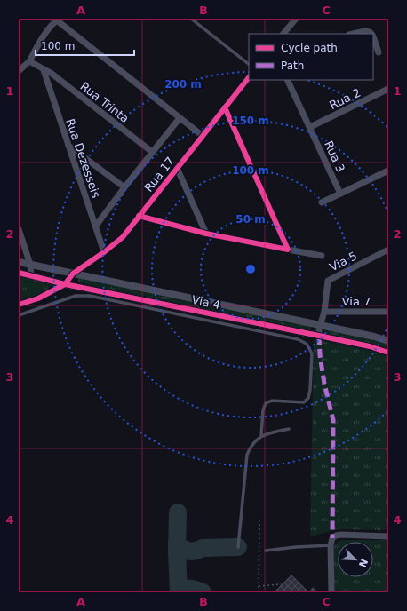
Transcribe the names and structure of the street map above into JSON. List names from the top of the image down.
{
  "streets": {
    "street": [
      "Rua 2",
      "Rua Trinta",
      "Rua 3",
      "Rua Dezesseis",
      "Rua 17",
      "Via 5",
      "Via 7",
      "Via 4"
    ]
  },
  "crossings": [
    ["Rua 2", "Rua 3"],
    ["Rua Trinta", "Rua Dezesseis"],
    ["Rua Dezesseis", "Rua 17"],
    ["Rua 17", "Via 4"],
    ["Via 5", "Via 7"],
    ["Via 5", "Via 4"]
  ],
  "legend": ["Cycle path", "Path"],
  "scale_bar": "100 m",
  "north": "bottom right",
  "grid": {
    "columns": ["A", "B", "C"],
    "rows": [
      "1",
      "2",
      "3",
      "4"
    ]
  },
  "rings": [
    "200 m",
    "150 m",
    "100 m",
    "50 m"
  ]
}
